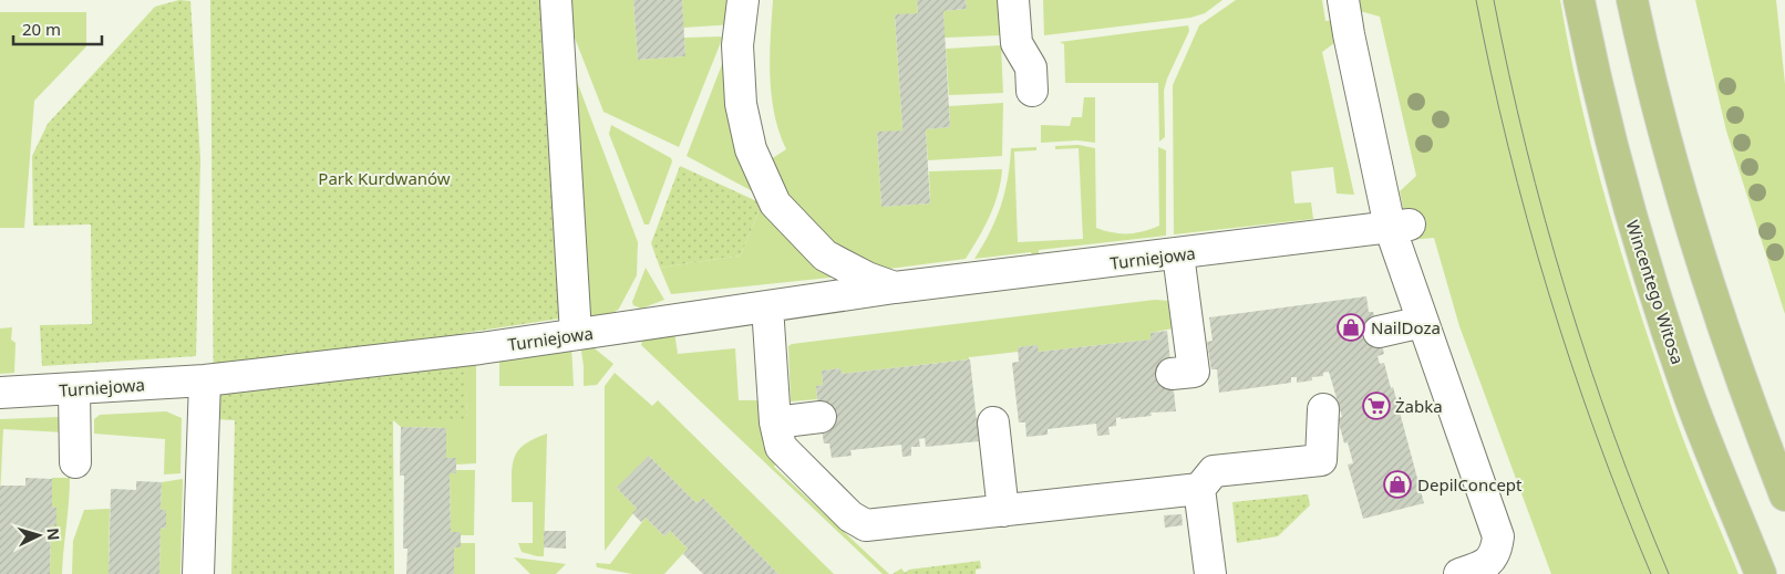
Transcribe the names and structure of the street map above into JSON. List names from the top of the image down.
{
  "streets": {
    "main road": ["Wincentego Witosa"],
    "street": ["Turniejowa"]
  },
  "parks": ["Park Kurdwanów"],
  "places": {
    "shop": ["NailDoza", "DepilConcept"],
    "supermarket": ["Żabka"]
  },
  "scale_bar": "20 m",
  "north": "right"
}
